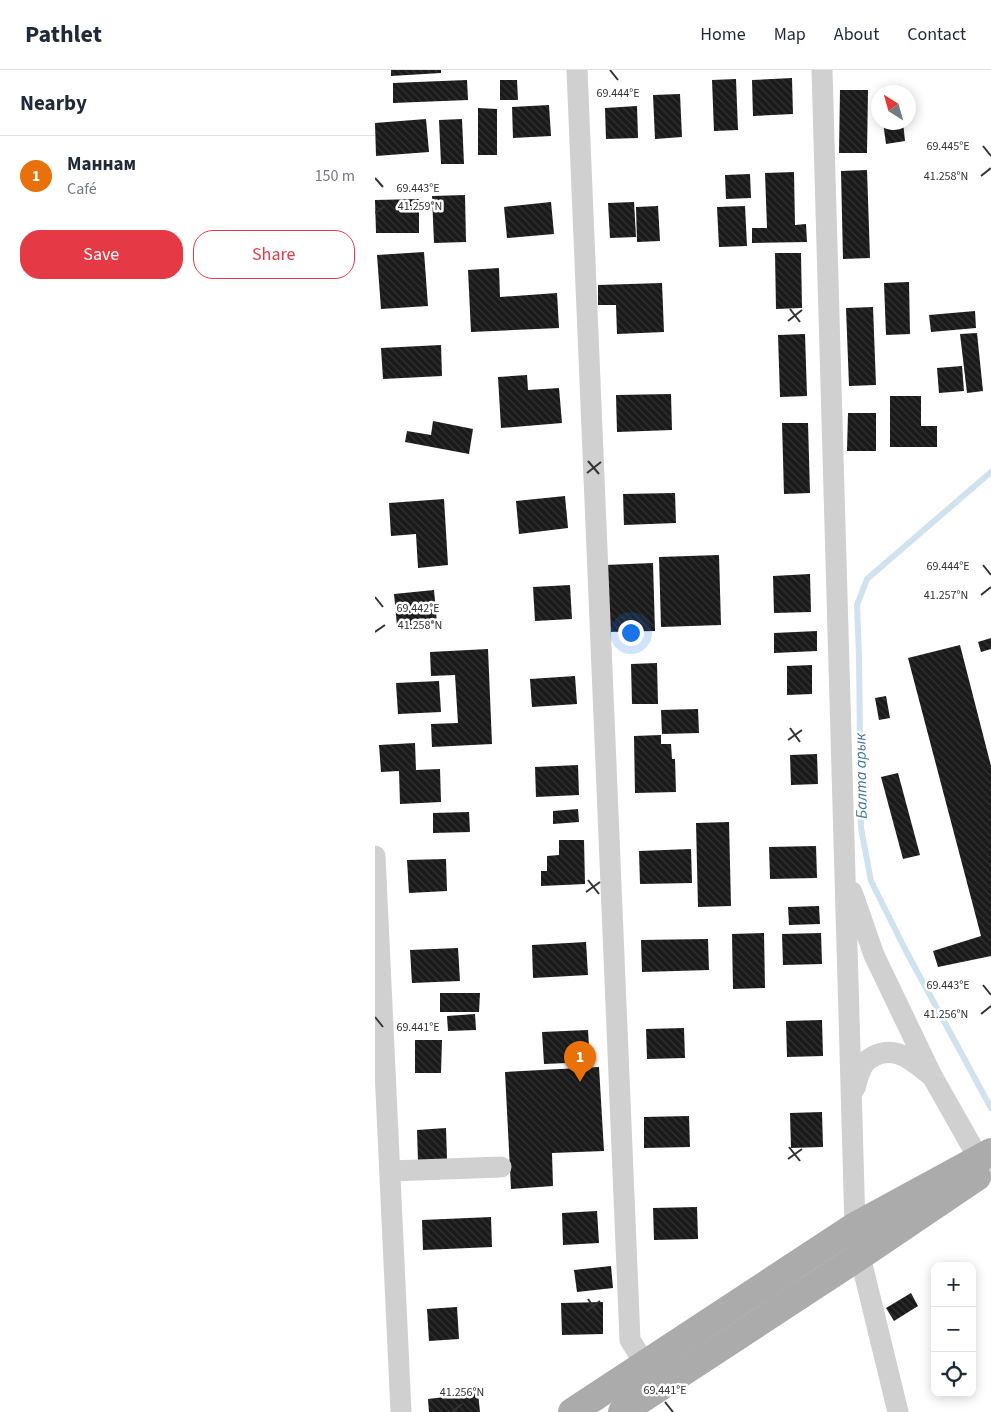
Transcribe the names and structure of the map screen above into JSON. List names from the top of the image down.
{
  "water": ["Балта арык"],
  "north": "top left",
  "page": {
    "header": "Pathlet",
    "nav": [
      "Home",
      "Map",
      "About",
      "Contact"
    ],
    "heading": "Nearby",
    "list": [
      {
        "mark": "1",
        "name": "Маннам",
        "note": "Café",
        "value": "150 m"
      }
    ],
    "buttons": ["Save", "Share"],
    "pins": "1",
    "map_buttons": ["+", "−"]
  },
  "coordinates": [
    "69.444°E",
    "69.445°E",
    "41.258°N",
    "69.443°E",
    "41.259°N",
    "41.257°N",
    "69.442°E",
    "41.256°N",
    "69.441°E"
  ]
}
